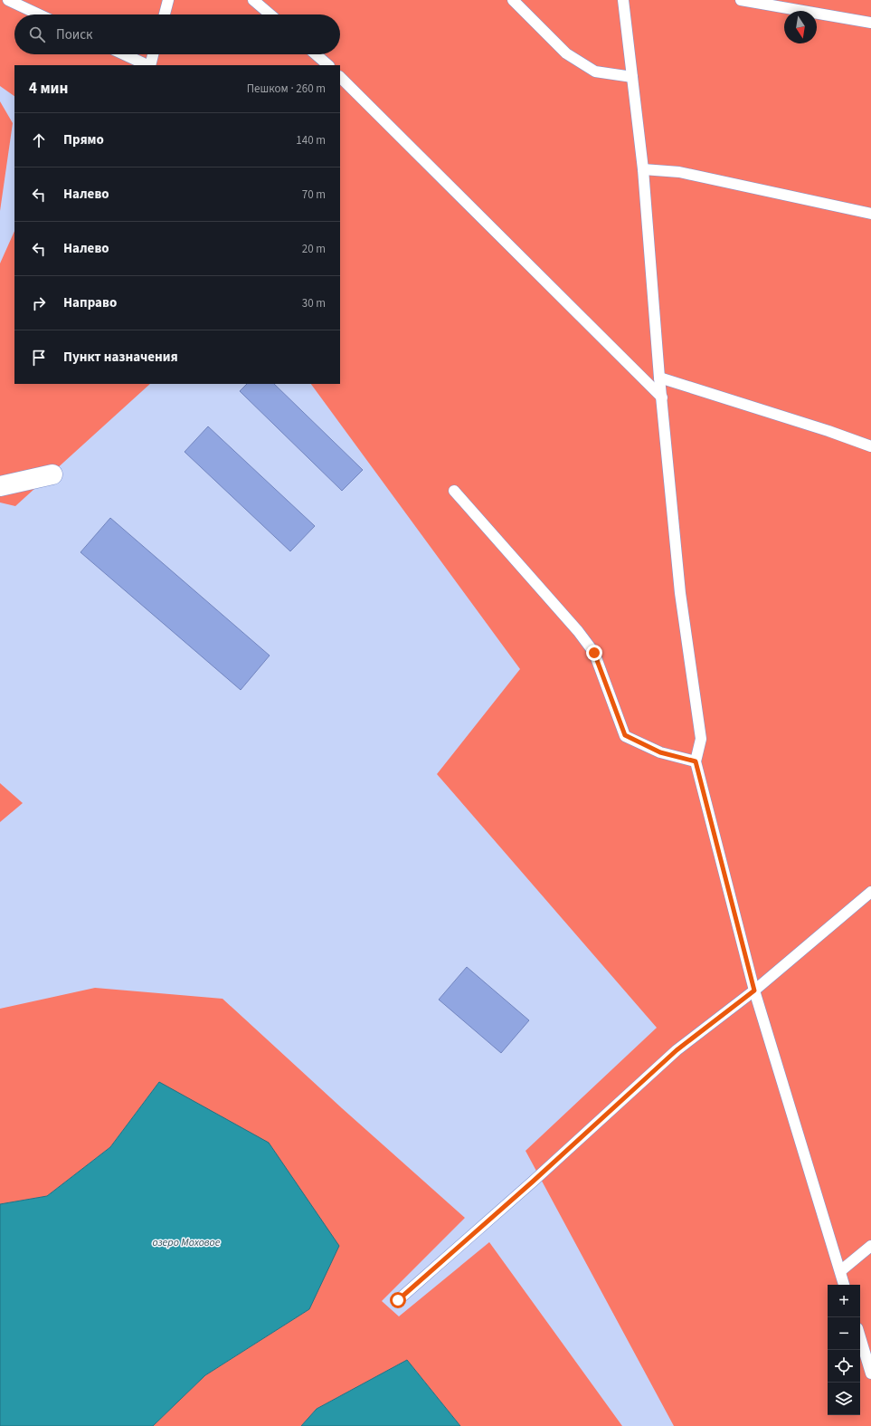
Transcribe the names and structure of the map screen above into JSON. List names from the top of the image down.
{
  "water": ["озеро Моховое"],
  "north": "bottom",
  "page": {
    "search": "Поиск",
    "heading": ["4 мин", "Пешком · 260 m"],
    "list": [
      ["Прямо", "140 m"],
      ["Налево", "70 m"],
      ["Налево", "20 m"],
      ["Направо", "30 m"],
      "Пункт назначения"
    ],
    "map_buttons": ["+", "−"]
  }
}
